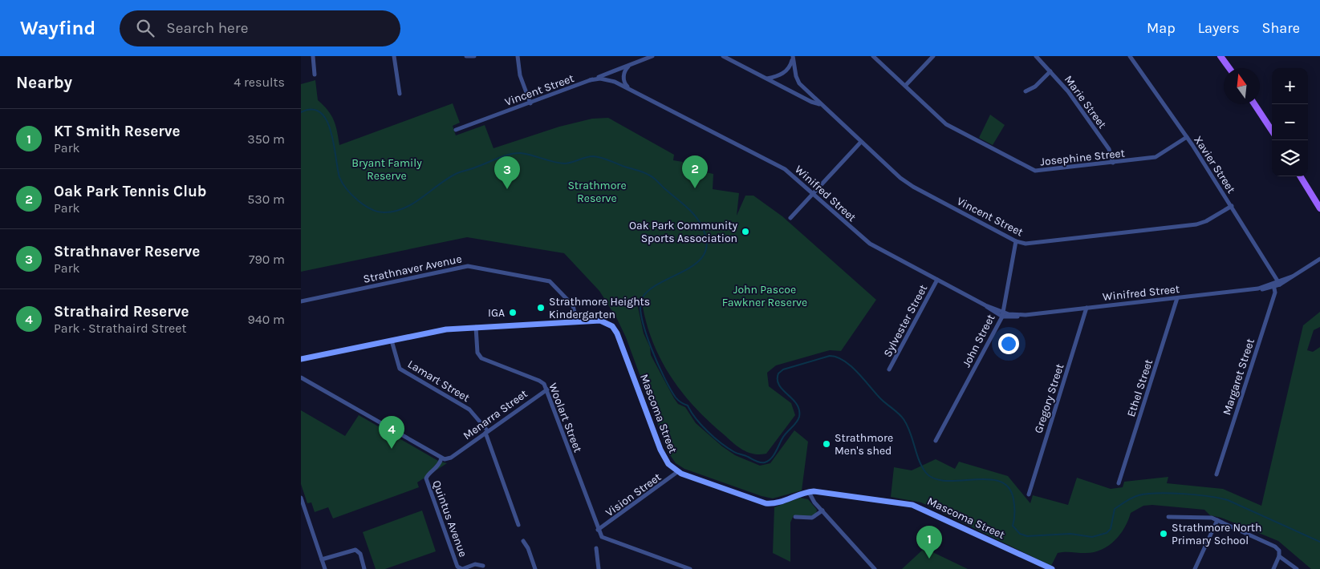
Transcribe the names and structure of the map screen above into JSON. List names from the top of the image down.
{
  "streets": {
    "main road": ["Mascoma Street"],
    "street": [
      "Vincent Street",
      "Marie Street",
      "Josephine Street",
      "Xavier Street",
      "Winifred Street",
      "Strathnaver Avenue",
      "Sylvester Street",
      "John Street",
      "Margaret Street",
      "Lamart Street",
      "Ethel Street",
      "Gregory Street",
      "Menarra Street",
      "Woolart Street",
      "Vision Street",
      "Quintus Avenue"
    ]
  },
  "crossings": [
    ["Vincent Street", "Xavier Street"],
    ["Vincent Street", "Winifred Street"],
    ["Vincent Street", "John Street"],
    ["Marie Street", "Josephine Street"],
    ["Josephine Street", "Xavier Street"],
    ["Xavier Street", "Winifred Street"],
    ["Winifred Street", "Sylvester Street"],
    ["Winifred Street", "John Street"],
    ["Winifred Street", "Margaret Street"],
    ["Winifred Street", "Ethel Street"],
    ["Winifred Street", "Gregory Street"],
    ["Strathnaver Avenue", "Mascoma Street"],
    ["Lamart Street", "Mascoma Street"],
    ["Lamart Street", "Menarra Street"],
    ["Mascoma Street", "Woolart Street"],
    ["Mascoma Street", "Vision Street"],
    ["Menarra Street", "Woolart Street"],
    ["Menarra Street", "Quintus Avenue"],
    ["Woolart Street", "Vision Street"]
  ],
  "parks": ["Bryant Family Reserve", "Strathmore Reserve", "John Pascoe Fawkner Reserve"],
  "places": [
    "Oak Park Community Sports Association",
    "Strathmore Heights Kindergarten",
    "IGA",
    "Strathmore Men's shed",
    "Strathmore North Primary School"
  ],
  "north": "top",
  "page": {
    "header": "Wayfind",
    "search": "Search here",
    "nav": ["Map", "Layers", "Share"],
    "heading": ["Nearby", "4 results"],
    "map_buttons": ["+", "−"],
    "list": [
      {
        "mark": "1",
        "name": "KT Smith Reserve",
        "note": "Park",
        "value": "350 m"
      },
      {
        "mark": "2",
        "name": "Oak Park Tennis Club",
        "note": "Park",
        "value": "530 m"
      },
      {
        "mark": "3",
        "name": "Strathnaver Reserve",
        "note": "Park",
        "value": "790 m"
      },
      {
        "mark": "4",
        "name": "Strathaird Reserve",
        "note": "Park · Strathaird Street",
        "value": "940 m"
      }
    ],
    "pins": [
      "2",
      "3",
      "4",
      "1"
    ]
  }
}
